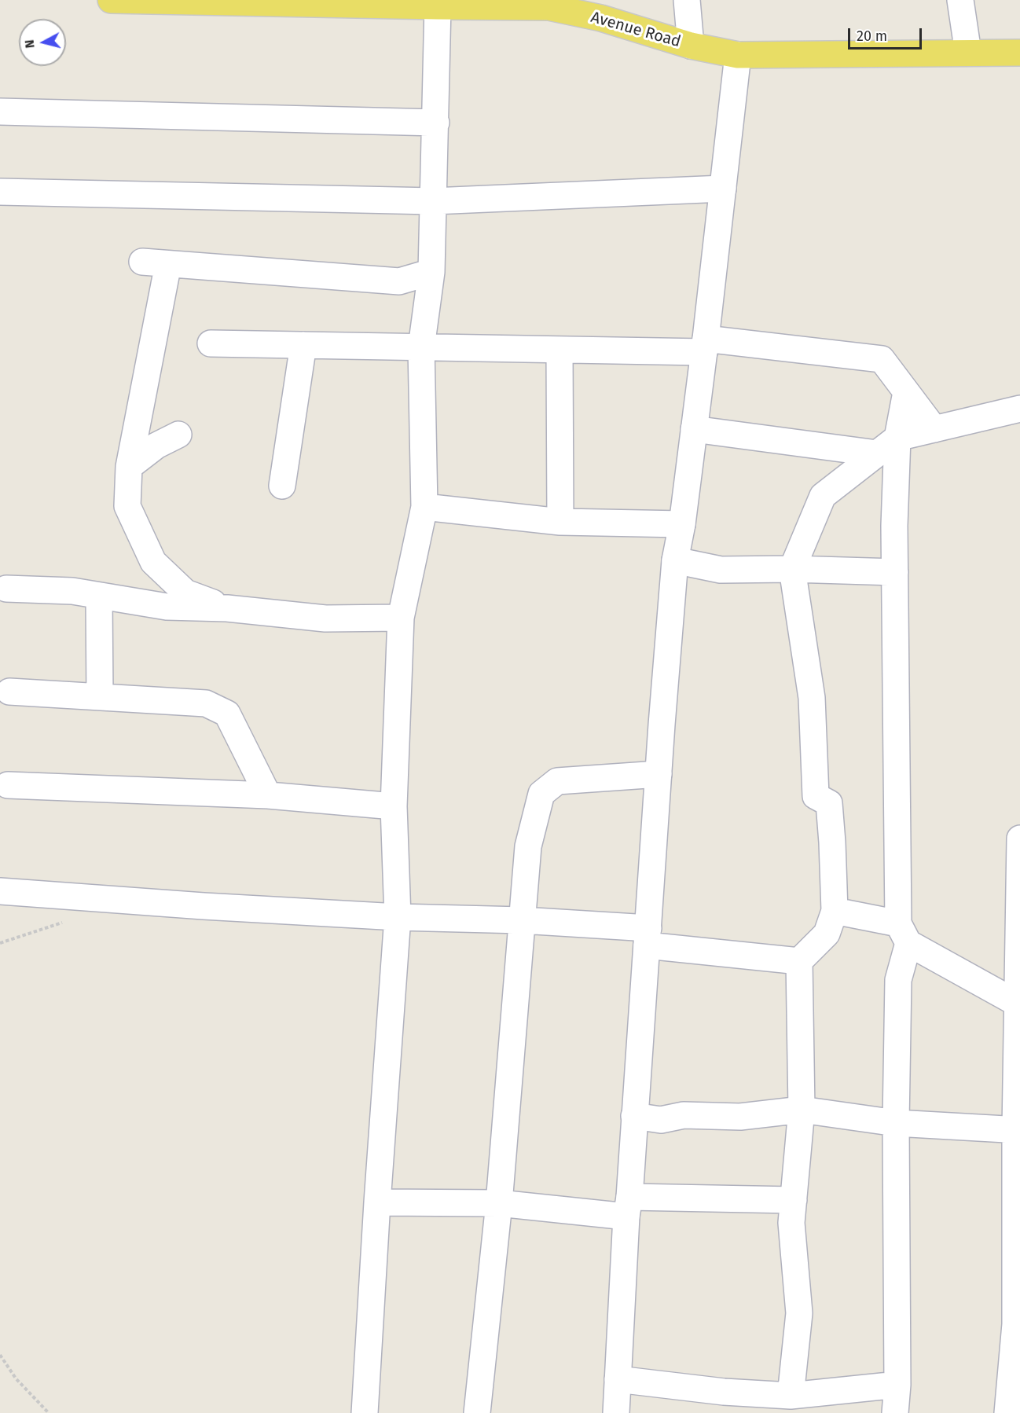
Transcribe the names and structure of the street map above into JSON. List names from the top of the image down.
{
  "streets": {
    "main road": ["Avenue Road"]
  },
  "scale_bar": "20 m",
  "north": "left"
}
